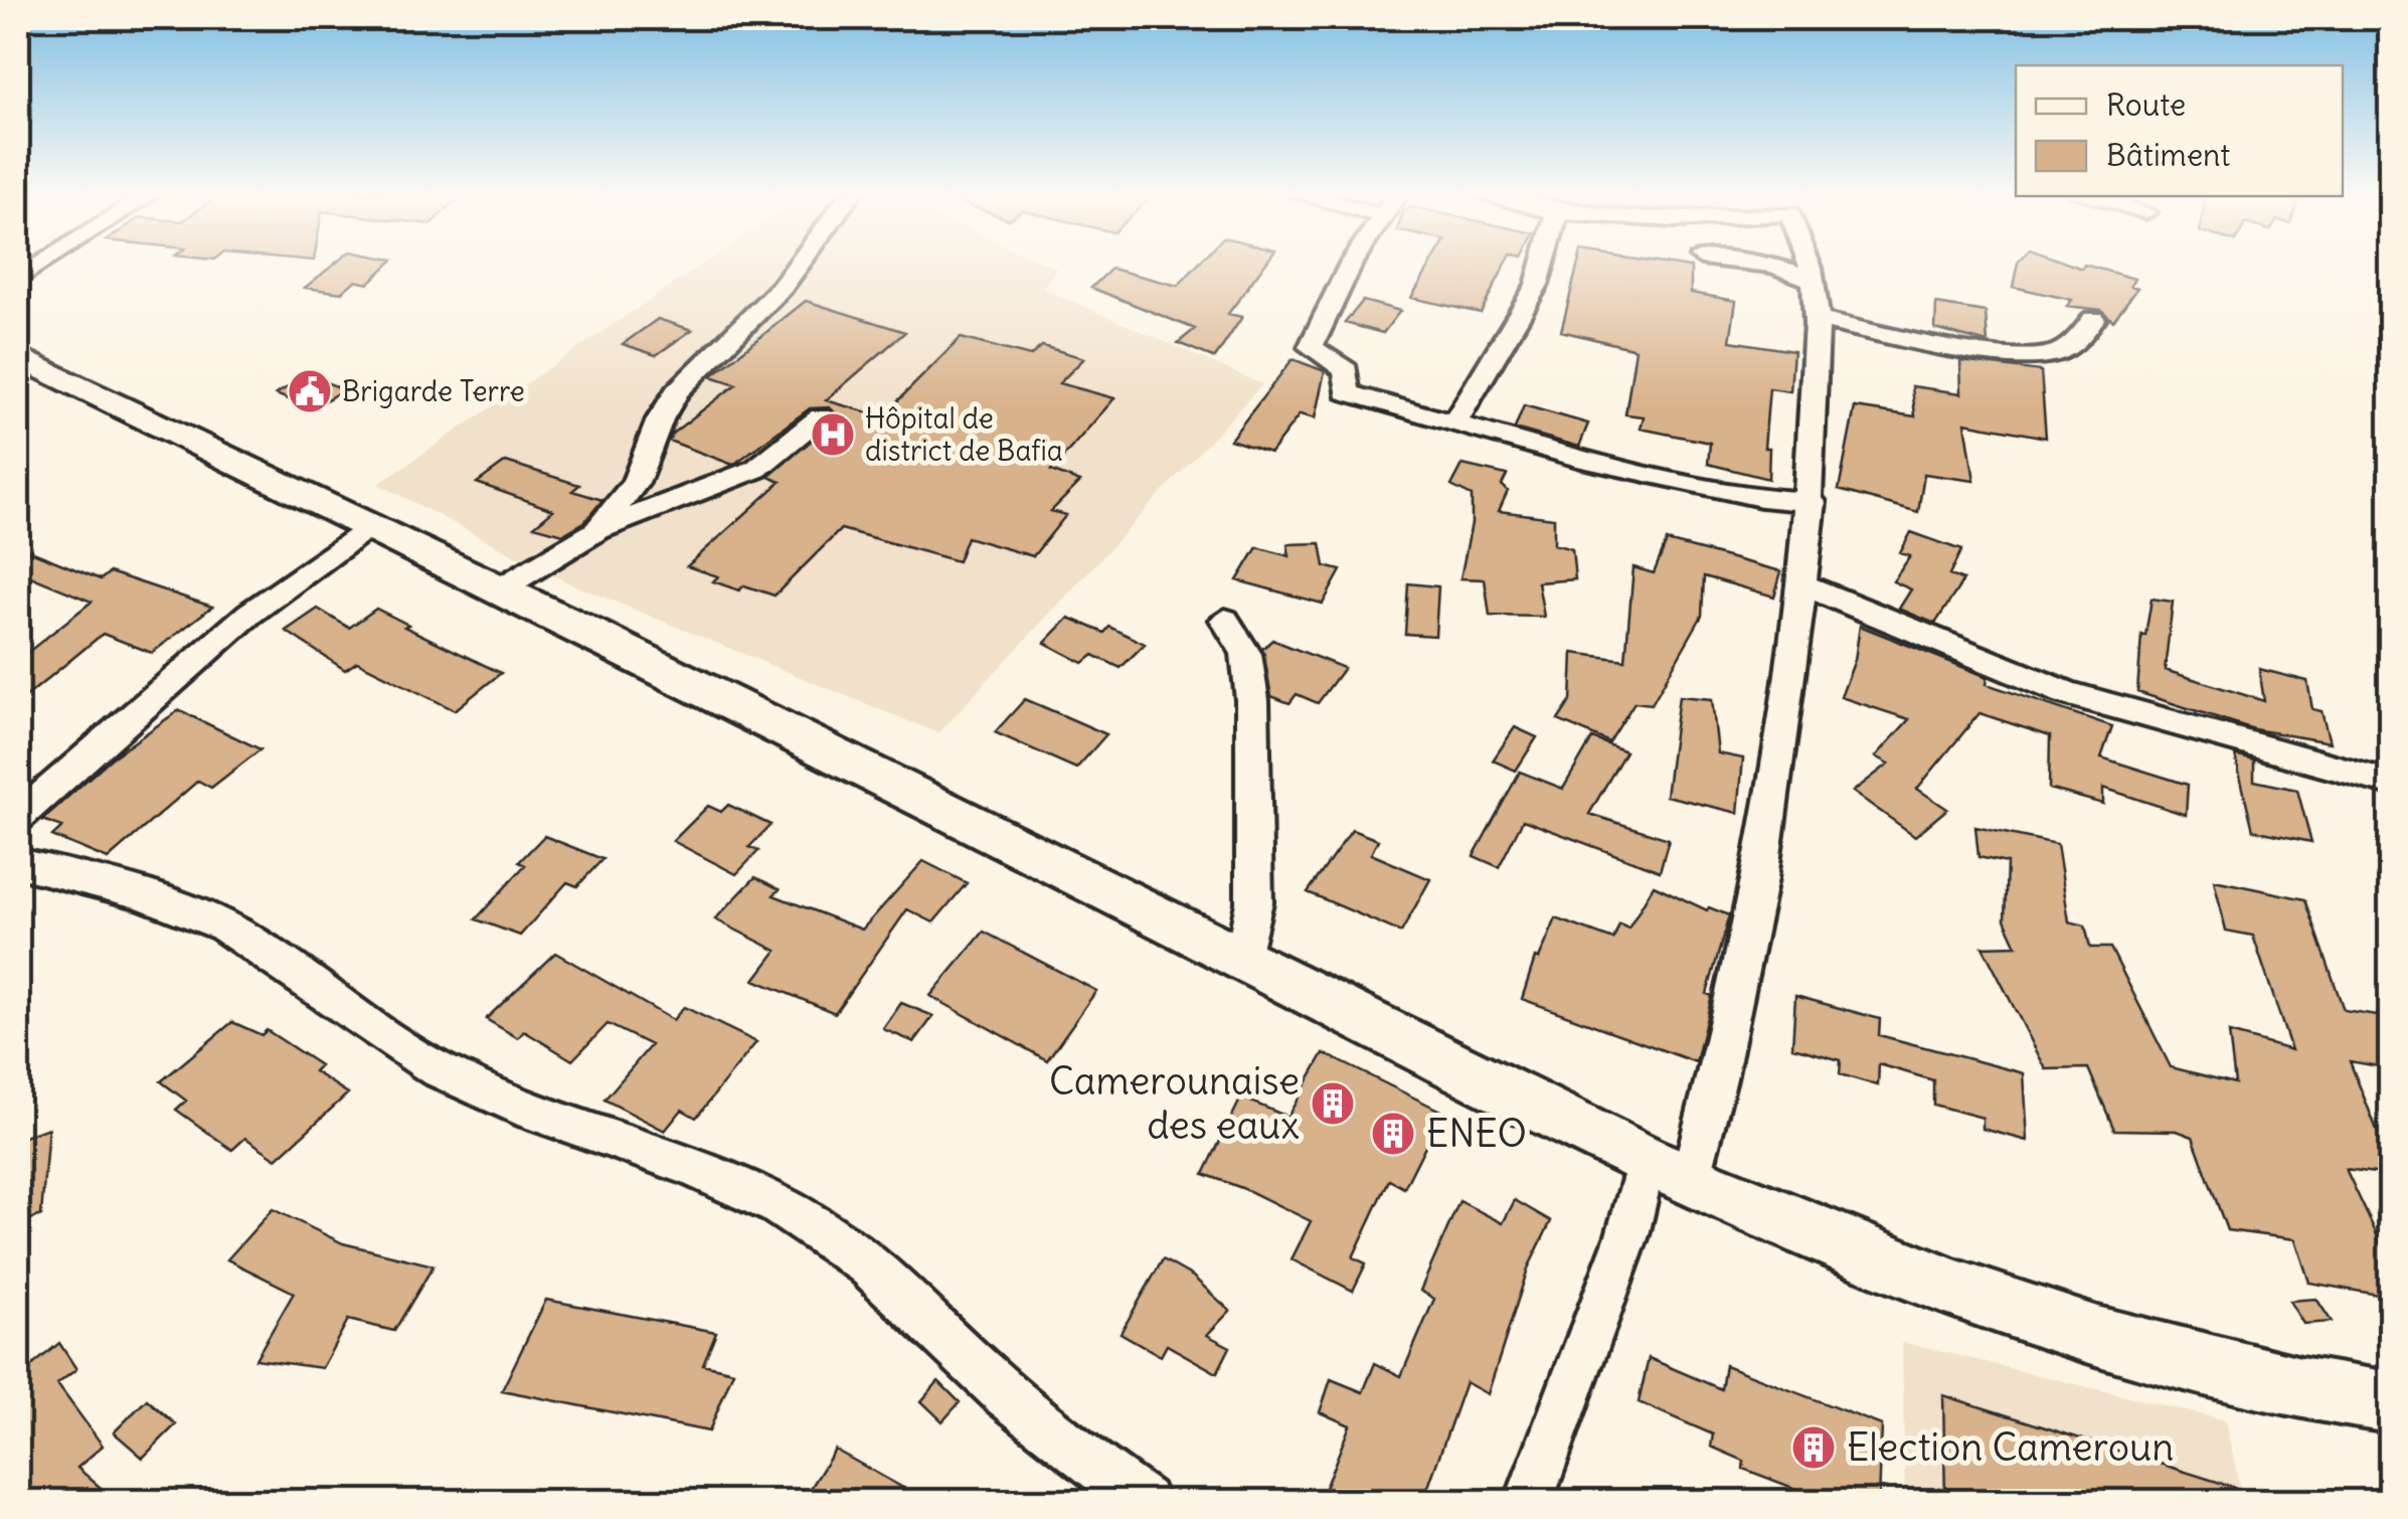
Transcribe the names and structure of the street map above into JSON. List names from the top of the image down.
{
  "places": {
    "public building": ["Brigarde Terre"],
    "hospital": ["Hôpital de district de Bafia"],
    "building": ["Camerounaise des eaux", "ENEO", "Election Cameroun"]
  },
  "legend": ["Route", "Bâtiment"]
}
